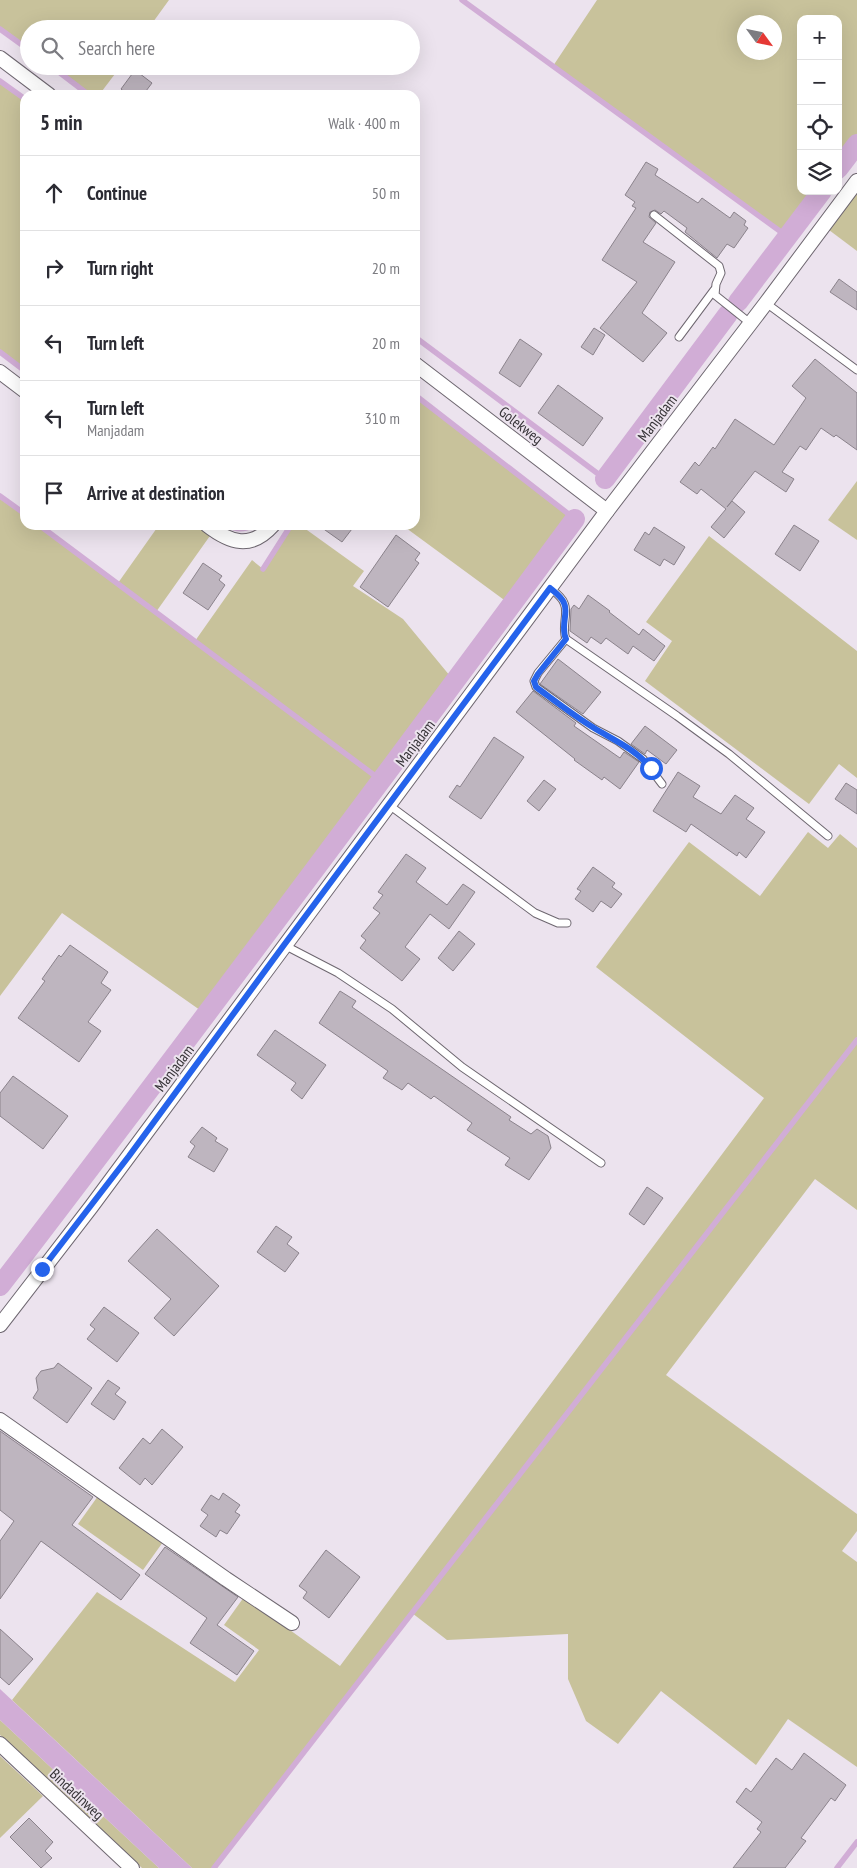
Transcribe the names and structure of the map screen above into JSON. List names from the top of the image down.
{
  "streets": {
    "street": ["Manjadam", "Golekweg", "Bindadinweg"]
  },
  "crossings": [
    ["Manjadam", "Golekweg"]
  ],
  "north": "bottom right",
  "page": {
    "map_buttons": ["+", "−"],
    "search": "Search here",
    "heading": ["5 min", "Walk · 400 m"],
    "list": [
      ["Continue", "50 m"],
      ["Turn right", "20 m"],
      ["Turn left", "20 m"],
      ["Turn left", "Manjadam", "310 m"],
      "Arrive at destination"
    ]
  }
}
